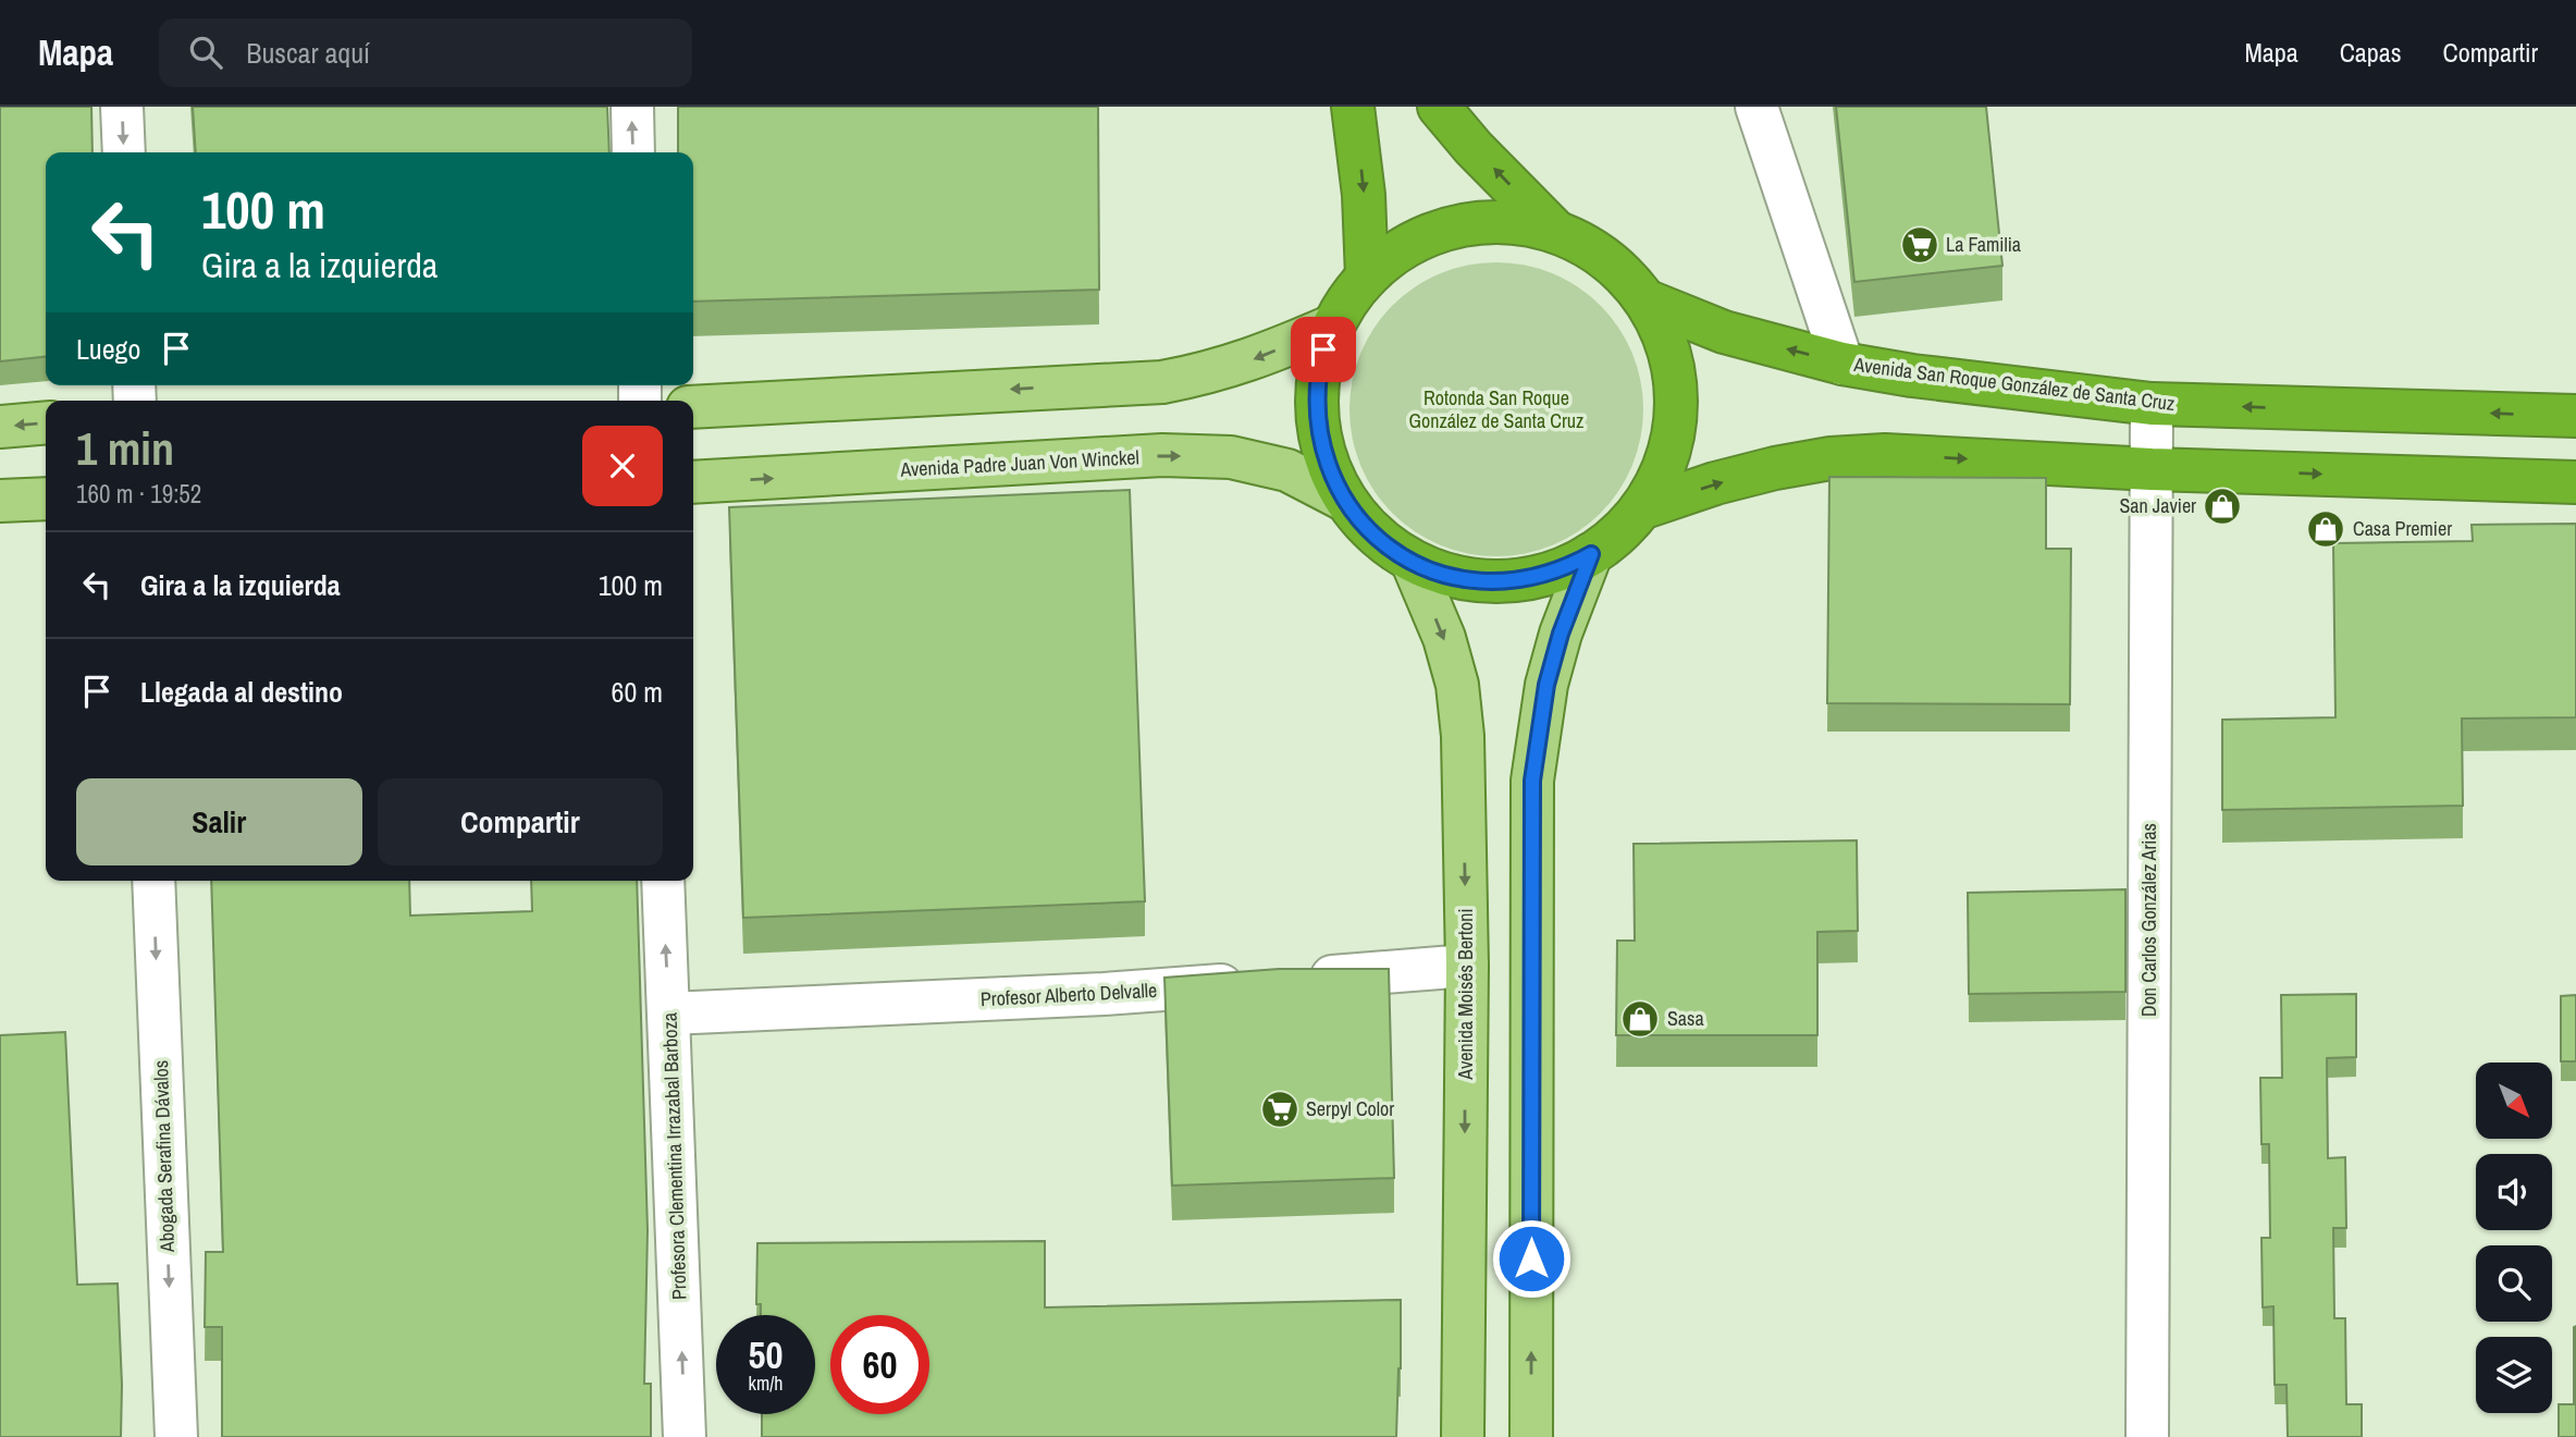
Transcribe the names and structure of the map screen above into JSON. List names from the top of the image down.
{
  "streets": {
    "highway": ["Avenida San Roque González de Santa Cruz"],
    "main road": ["Avenida Padre Juan Von Winckel", "Avenida Moisés Bertoni"],
    "street": [
      "Don Carlos González Arias",
      "Profesor Alberto Delvalle",
      "Abogada Serafina Dávalos",
      "Profesora Clementina Irrazabal Barboza"
    ]
  },
  "crossings": [
    ["Avenida San Roque González de Santa Cruz", "Don Carlos González Arias"],
    ["Profesor Alberto Delvalle", "Profesora Clementina Irrazabal Barboza"]
  ],
  "one_way": ["Abogada Serafina Dávalos", "Profesora Clementina Irrazabal Barboza"],
  "parks": ["Rotonda San Roque González de Santa Cruz"],
  "places": {
    "supermarket": ["La Familia", "Serpyl Color"],
    "shop": ["San Javier", "Casa Premier", "Sasa"]
  },
  "north": "bottom right",
  "page": {
    "header": "Mapa",
    "search": "Buscar aquí",
    "nav": ["Mapa", "Capas", "Compartir"],
    "turn": ["100 m", "Gira a la izquierda"],
    "then": "Luego",
    "heading": ["1 min", "160 m · 19:52"],
    "list": [
      {
        "name": "Gira a la izquierda",
        "value": "100 m"
      },
      {
        "name": "Llegada al destino",
        "value": "60 m"
      }
    ],
    "buttons": ["Salir", "Compartir"],
    "speed": "50 km/h",
    "limit": "60"
  }
}
